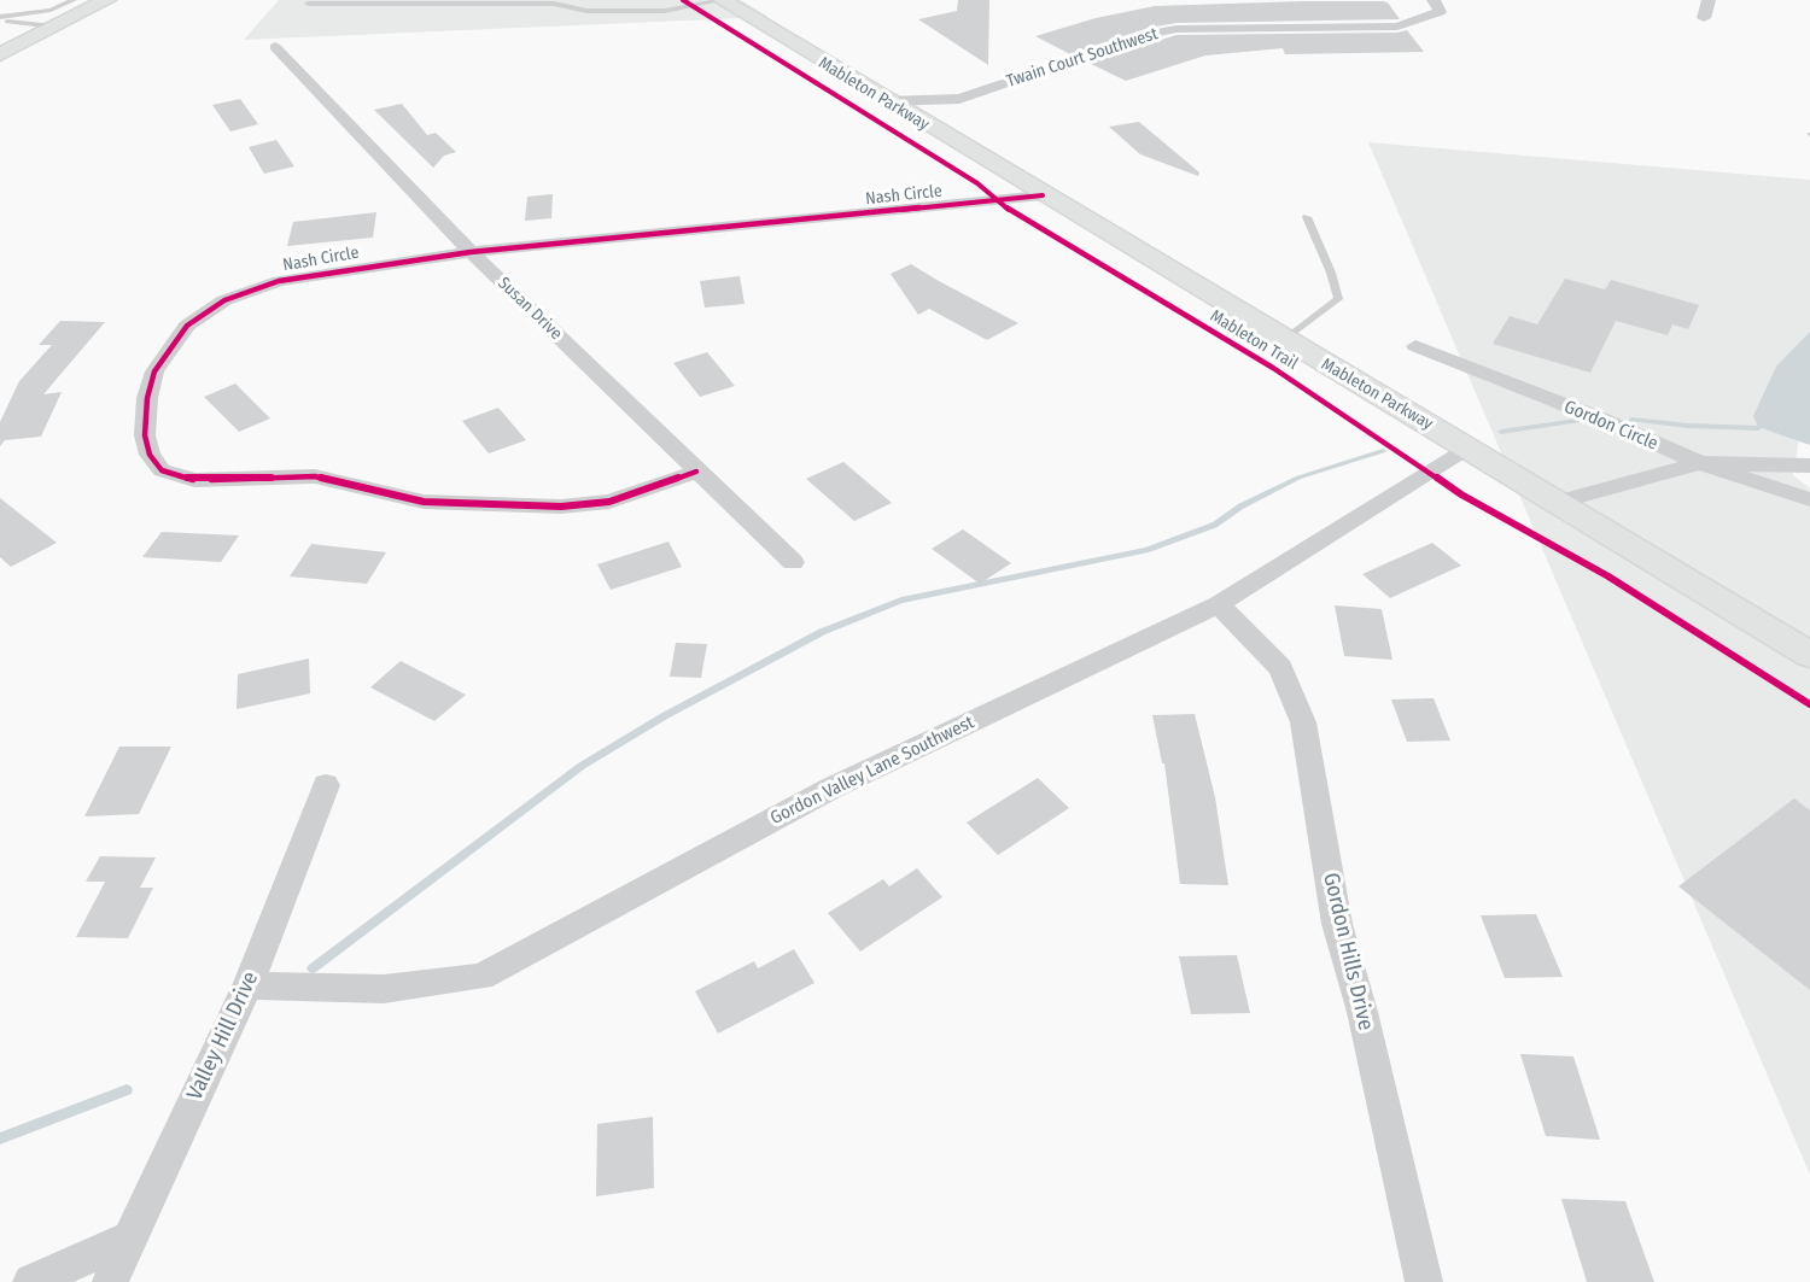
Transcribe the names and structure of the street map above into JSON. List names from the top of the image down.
{
  "streets": {
    "main road": ["Mableton Parkway"],
    "street": [
      "Twain Court Southwest",
      "Nash Circle",
      "Susan Drive",
      "Gordon Circle",
      "Gordon Valley Lane Southwest",
      "Gordon Hills Drive",
      "Valley Hill Drive"
    ],
    "cycle path": ["Mableton Trail"]
  },
  "crossings": [
    ["Twain Court Southwest", "Mableton Parkway"],
    ["Mableton Parkway", "Nash Circle"],
    ["Mableton Parkway", "Gordon Valley Lane Southwest"],
    ["Nash Circle", "Susan Drive"],
    ["Gordon Valley Lane Southwest", "Gordon Hills Drive"],
    ["Gordon Valley Lane Southwest", "Valley Hill Drive"]
  ]
}
